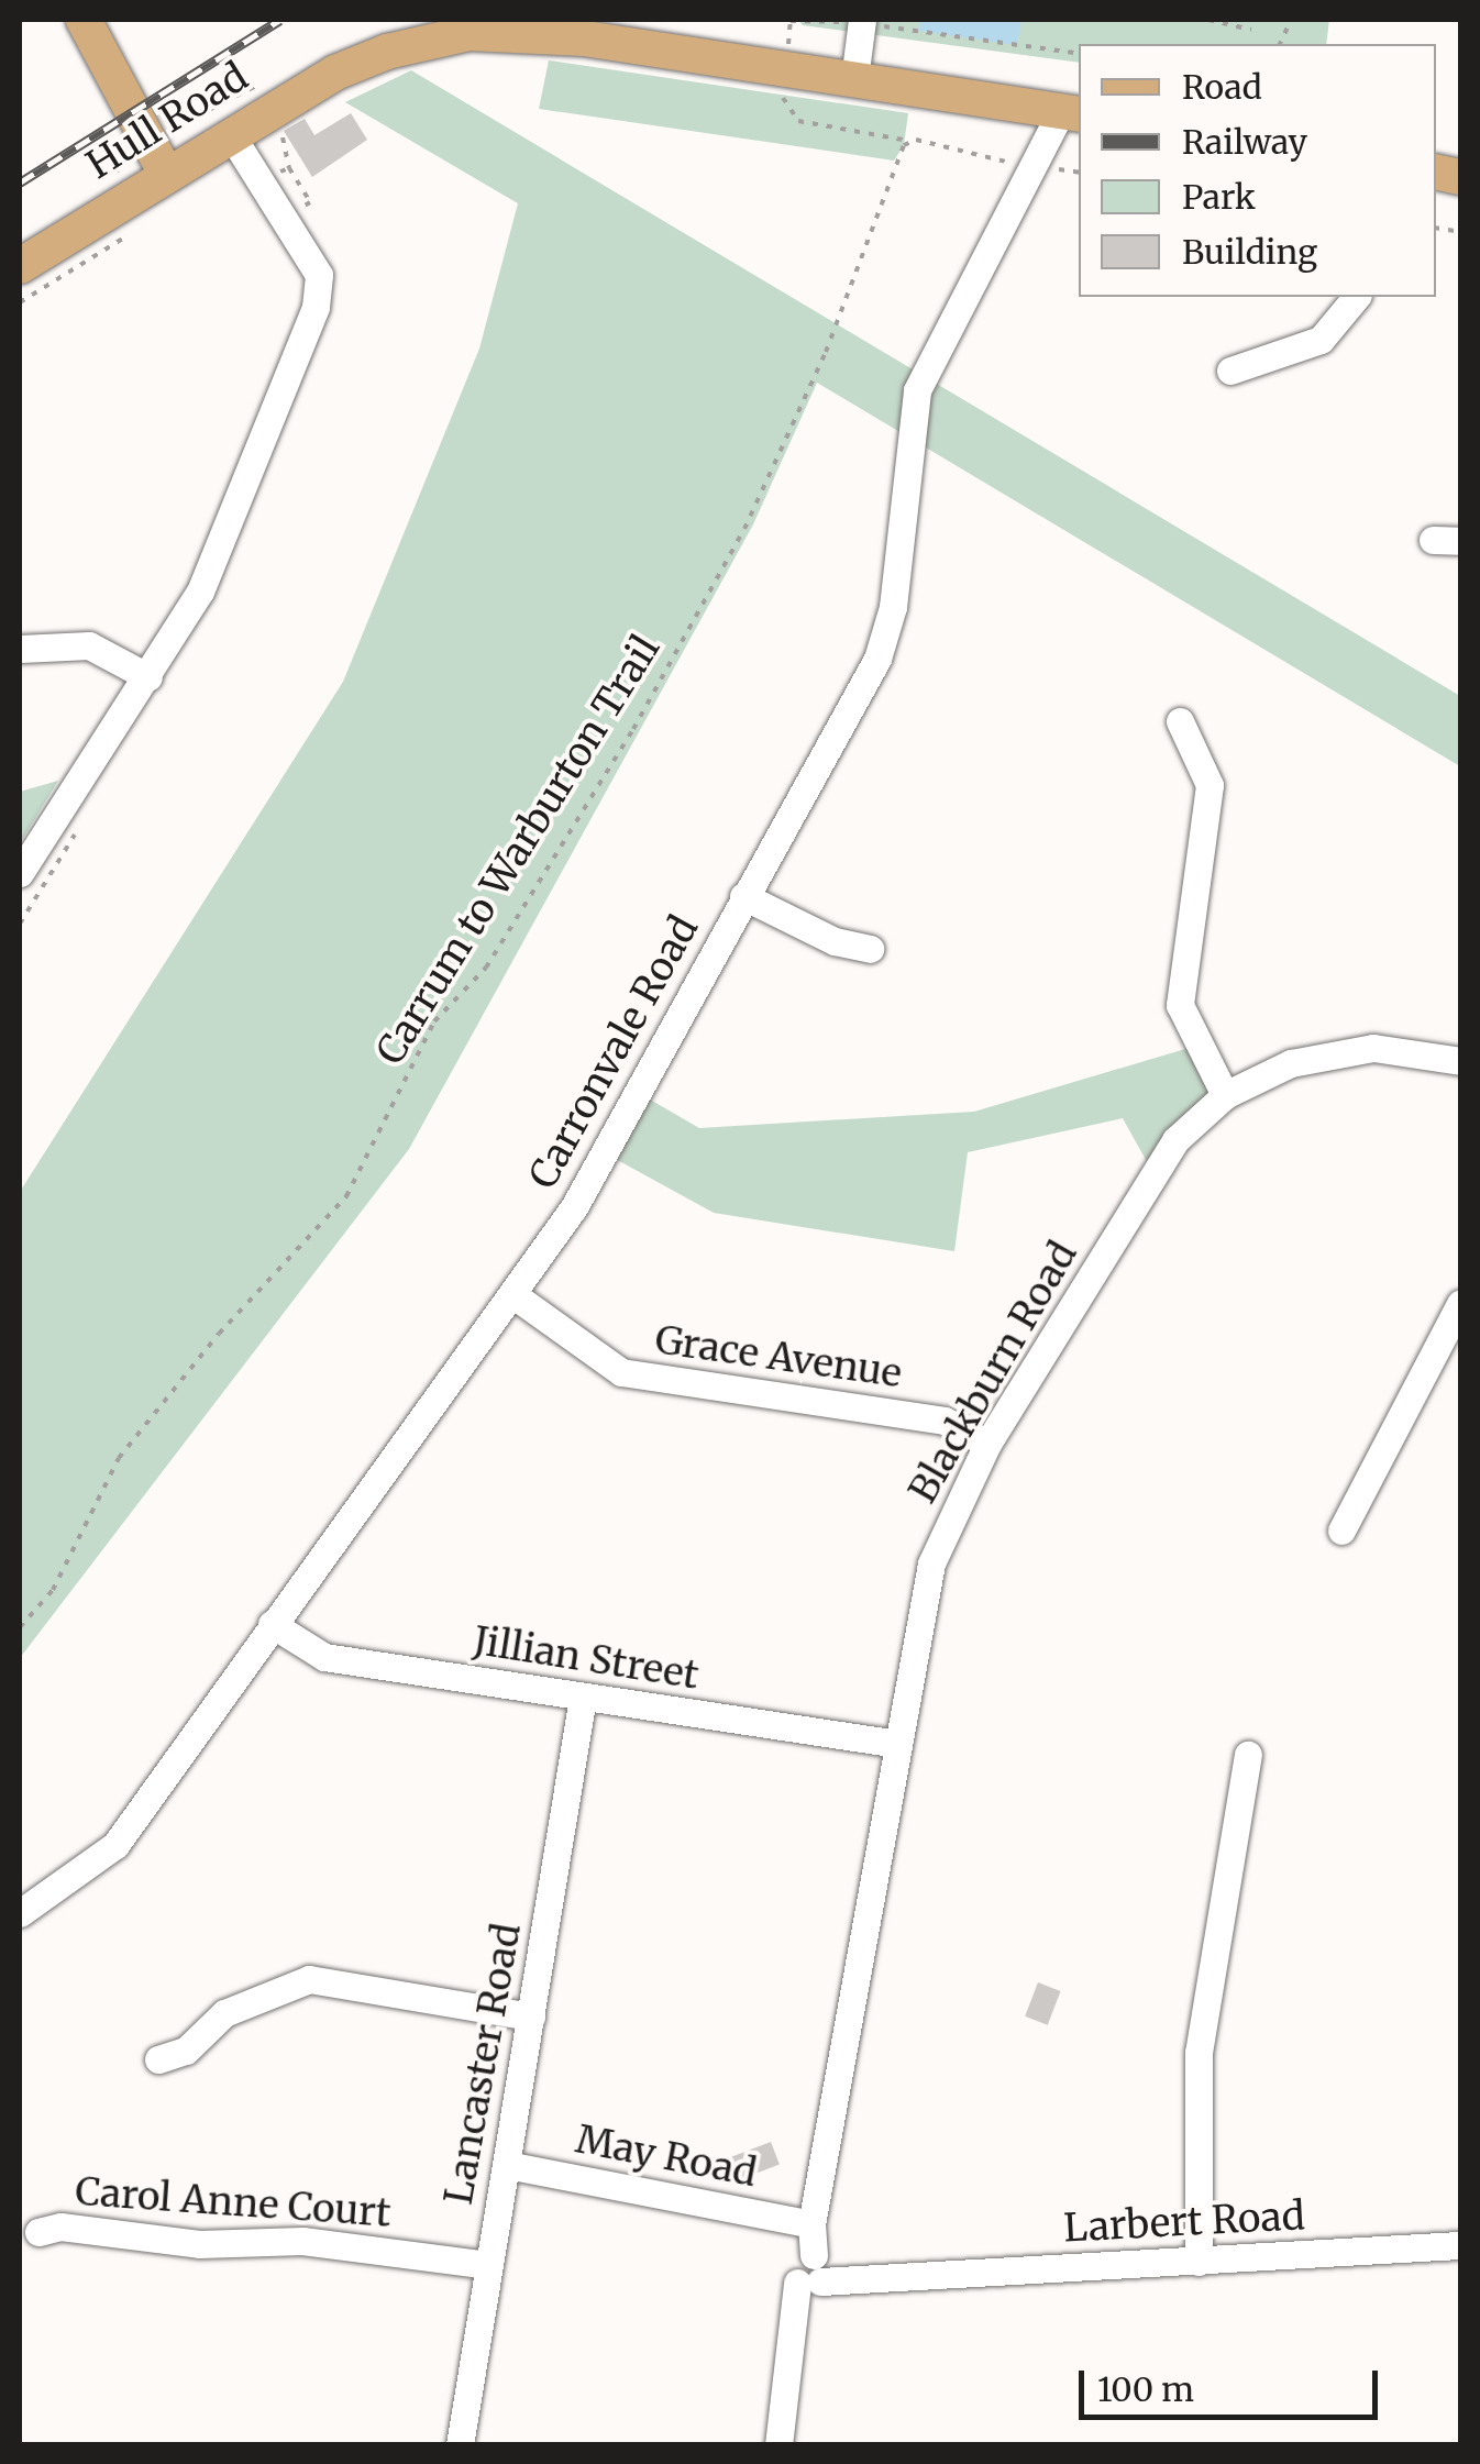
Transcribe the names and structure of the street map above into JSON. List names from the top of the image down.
{
  "streets": {
    "main road": ["Hull Road"],
    "street": [
      "Carronvale Road",
      "Grace Avenue",
      "Blackburn Road",
      "Jillian Street",
      "Lancaster Road",
      "May Road",
      "Carol Anne Court",
      "Larbert Road"
    ],
    "path": ["Carrum to Warburton Trail"]
  },
  "crossings": [
    ["Hull Road", "Carronvale Road"],
    ["Carronvale Road", "Grace Avenue"],
    ["Carronvale Road", "Jillian Street"],
    ["Grace Avenue", "Blackburn Road"],
    ["Blackburn Road", "Jillian Street"],
    ["Blackburn Road", "May Road"],
    ["Blackburn Road", "Larbert Road"],
    ["Jillian Street", "Lancaster Road"],
    ["Lancaster Road", "May Road"],
    ["Lancaster Road", "Carol Anne Court"]
  ],
  "legend": [
    "Road",
    "Railway",
    "Park",
    "Building"
  ],
  "scale_bar": "100 m"
}
